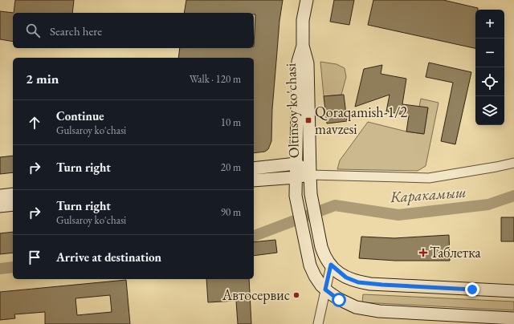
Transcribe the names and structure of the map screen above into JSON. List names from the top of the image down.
{
  "streets": {
    "main road": ["Oltinsoy ko'chasi"]
  },
  "water": ["Каракамыш"],
  "places": {
    "transit": ["Qoraqamish-1/2 mavzesi"],
    "health": ["Таблетка"],
    "other": ["Автосервис"]
  },
  "page": {
    "map_buttons": ["+", "−"],
    "search": "Search here",
    "heading": ["2 min", "Walk · 120 m"],
    "list": [
      ["Continue", "Gulsaroy ko'chasi", "10 m"],
      ["Turn right", "20 m"],
      ["Turn right", "Gulsaroy ko'chasi", "90 m"],
      "Arrive at destination"
    ]
  }
}
